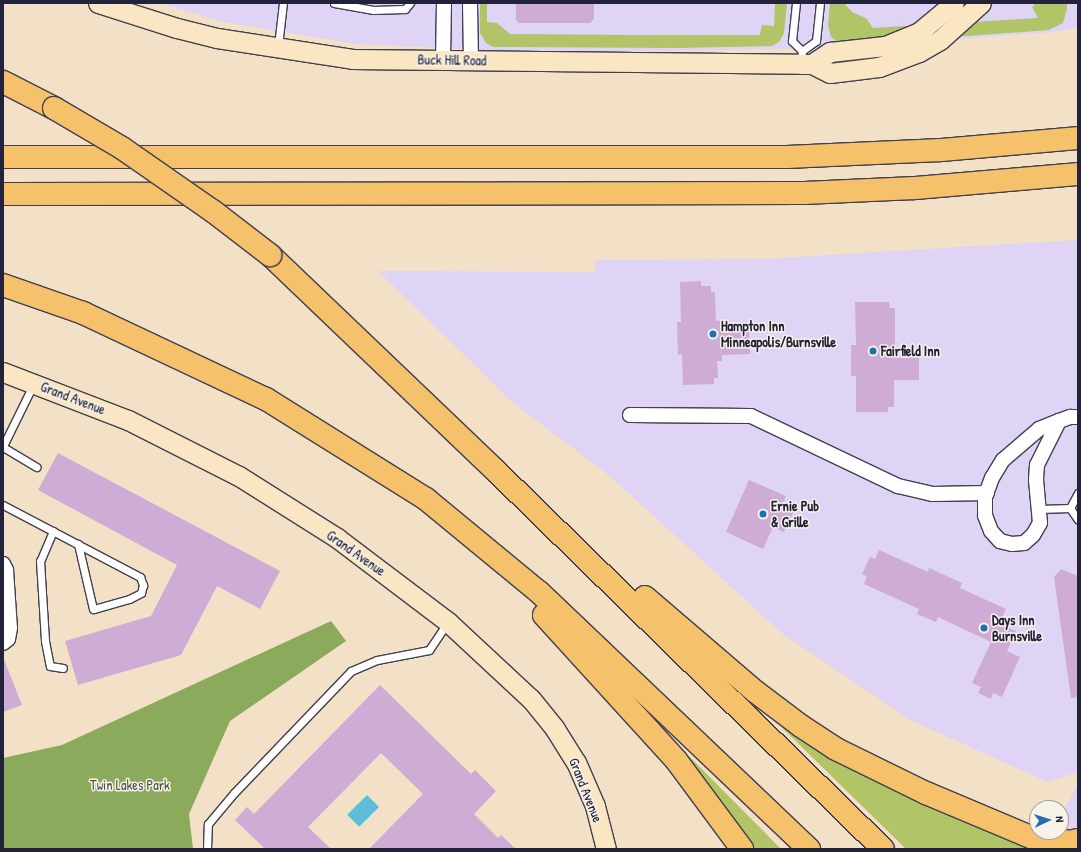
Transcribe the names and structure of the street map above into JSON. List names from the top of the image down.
{
  "streets": {
    "street": ["Buck Hill Road", "Grand Avenue"]
  },
  "parks": ["Twin Lakes Park"],
  "places": [
    "Hampton Inn Minneapolis/Burnsville",
    "Fairfield Inn",
    "Ernie Pub & Grille",
    "Days Inn Burnsville"
  ],
  "north": "right"
}
